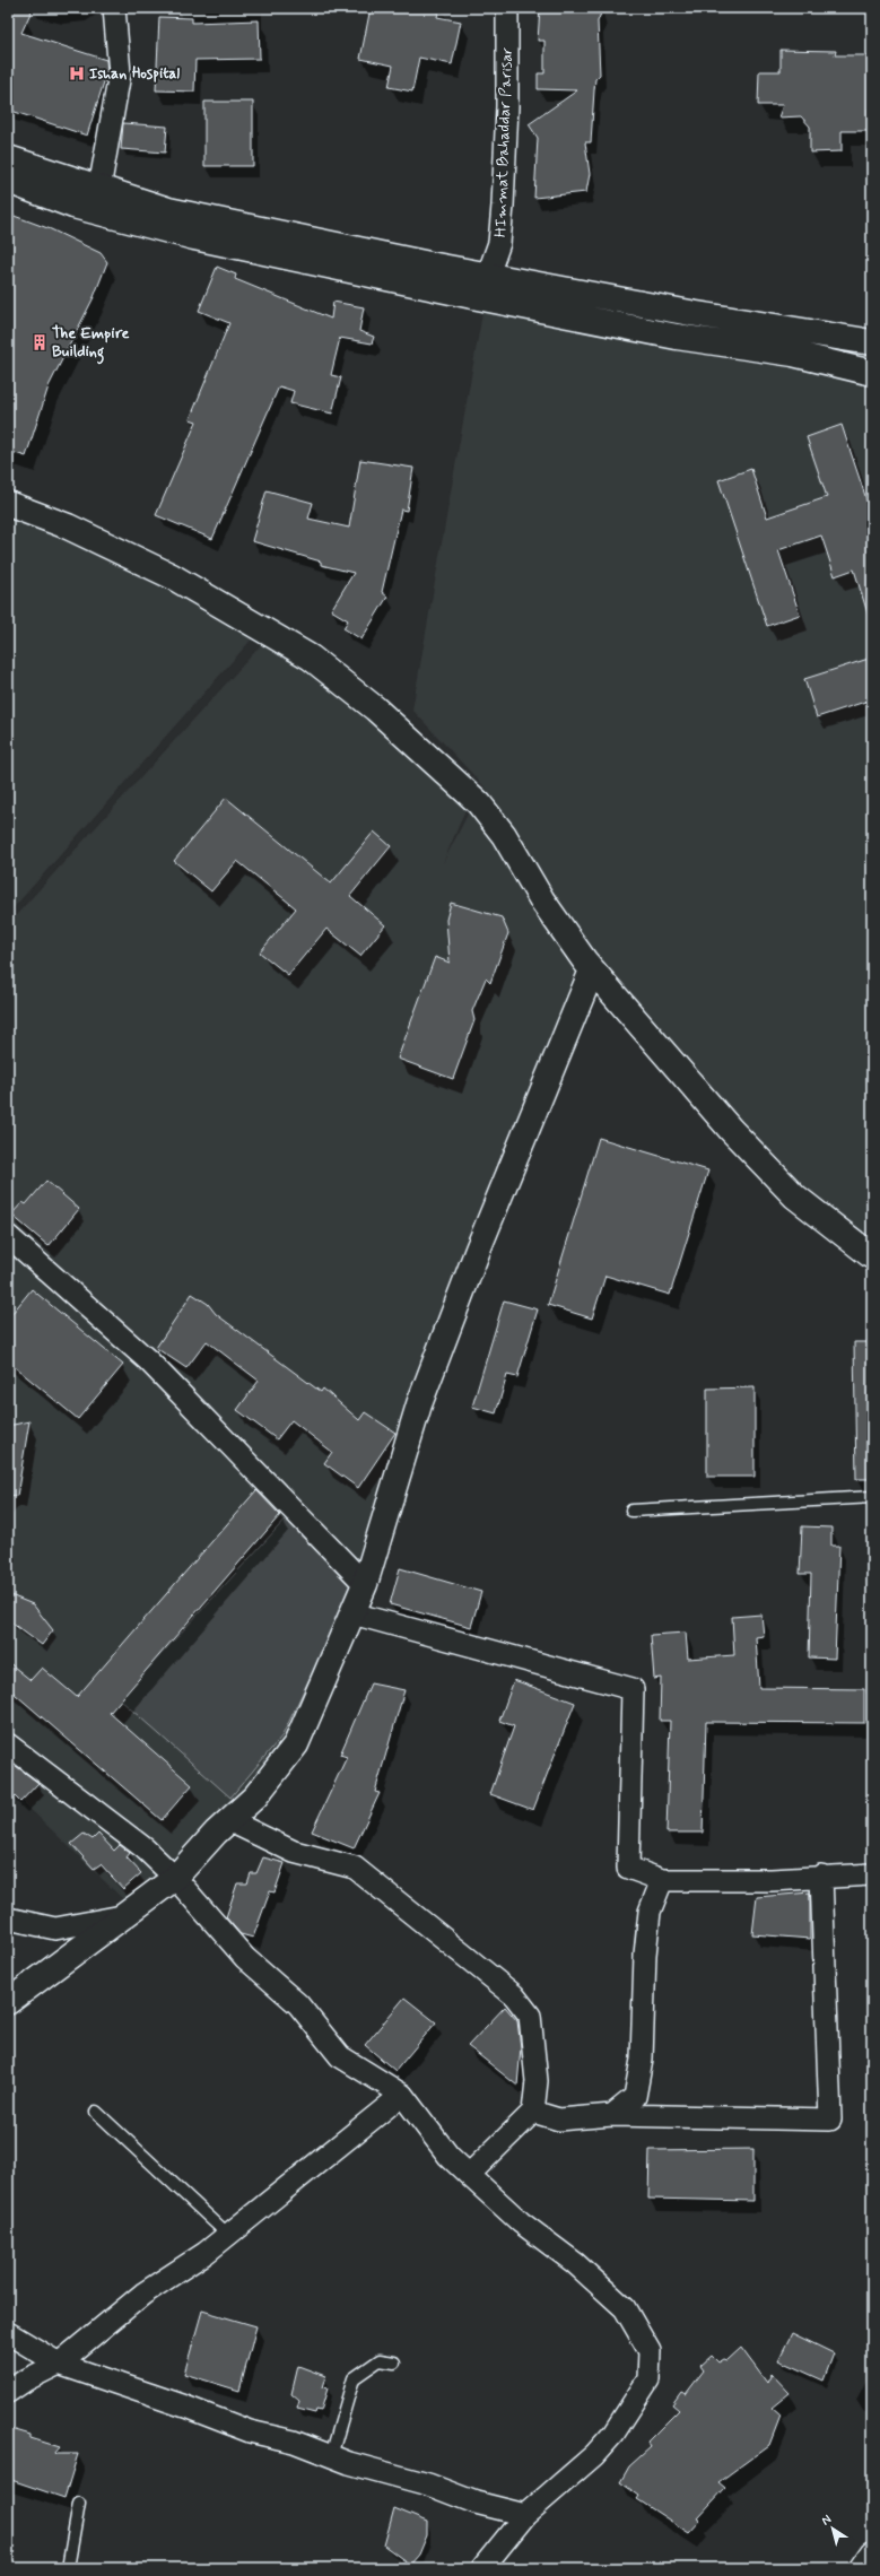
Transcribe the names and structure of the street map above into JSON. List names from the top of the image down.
{
  "streets": {
    "street": ["HImmat Bahaddar Parisar"]
  },
  "places": {
    "hospital": ["Ishan Hospital"],
    "building": ["The Empire Building"]
  },
  "north": "top left"
}
